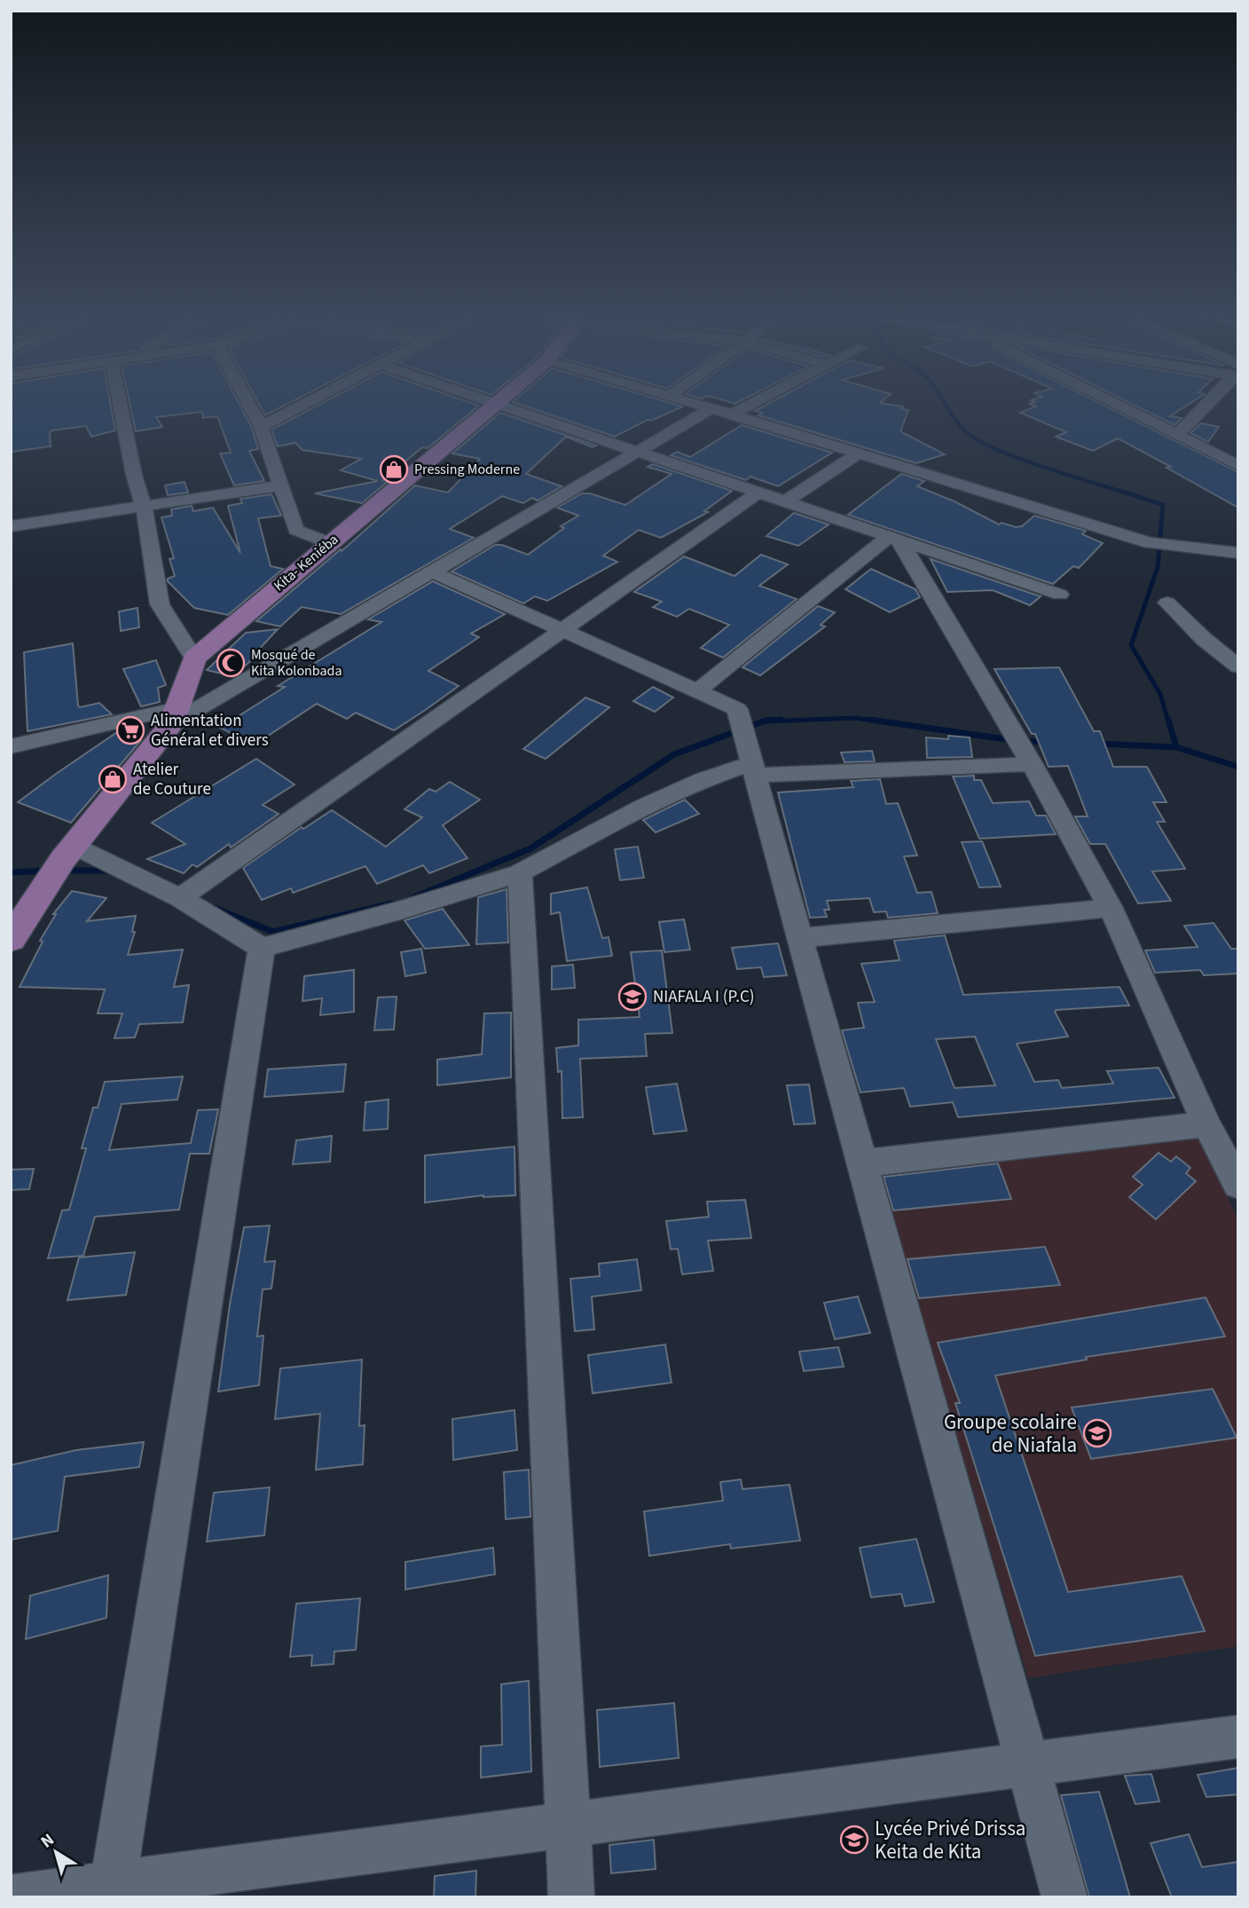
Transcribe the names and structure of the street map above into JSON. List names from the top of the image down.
{
  "streets": {
    "main road": ["Kita- Keniéba"]
  },
  "places": {
    "shop": ["Pressing Moderne", "Atelier de Couture"],
    "mosque": ["Mosqué de Kita Kolonbada"],
    "supermarket": ["Alimentation Général et divers"],
    "school or university": ["NIAFALA I (P.C)", "Groupe scolaire de Niafala", "Lycée Privé Drissa Keita de Kita"]
  },
  "north": "top left"
}
